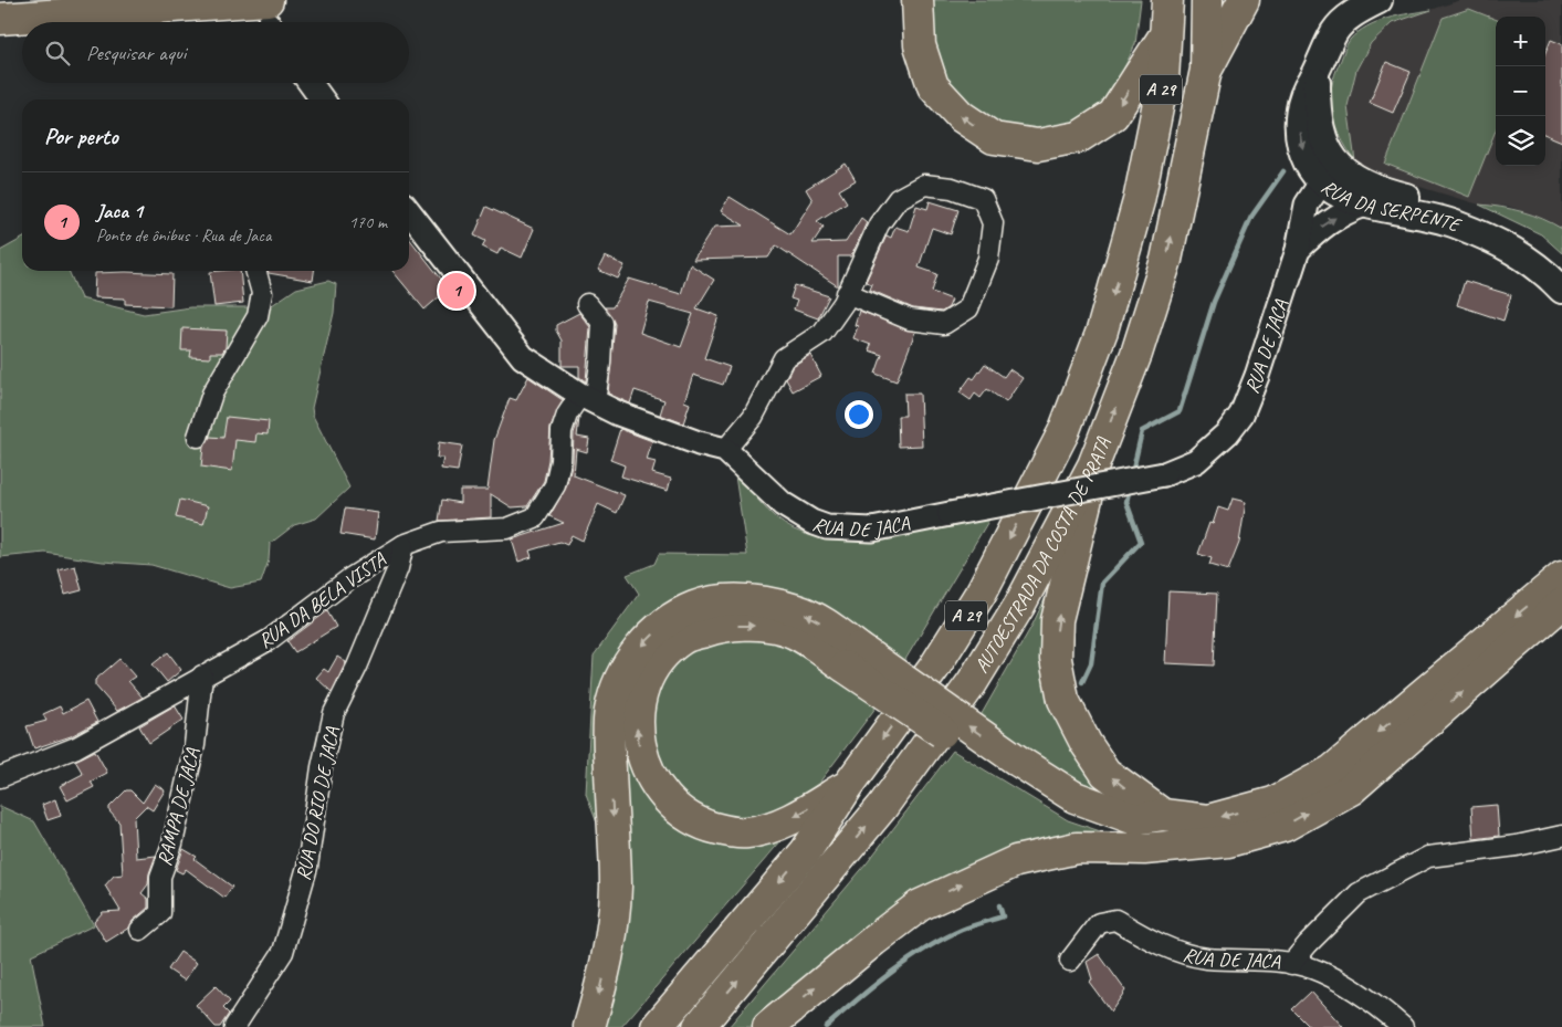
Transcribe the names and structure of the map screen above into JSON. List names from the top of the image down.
{
  "streets": {
    "highway": ["A 29", "AUTOESTRADA DA COSTA DE PRATA"],
    "main road": ["RUA DA SERPENTE", "RUA DE JACA"],
    "street": ["RUA DA BELA VISTA", "RUA DO RIO DE JACA", "RAMPA DE JACA"]
  },
  "crossings": [
    ["RUA DA SERPENTE", "RUA DE JACA"],
    ["RUA DE JACA", "RUA DA BELA VISTA"],
    ["RUA DA BELA VISTA", "RUA DO RIO DE JACA"],
    ["RUA DA BELA VISTA", "RAMPA DE JACA"]
  ],
  "page": {
    "map_buttons": ["+", "−"],
    "search": "Pesquisar aqui",
    "heading": "Por perto",
    "list": [
      {
        "mark": "1",
        "name": "Jaca 1",
        "note": "Ponto de ônibus · Rua de Jaca",
        "value": "170 m"
      }
    ],
    "pins": "1"
  }
}
